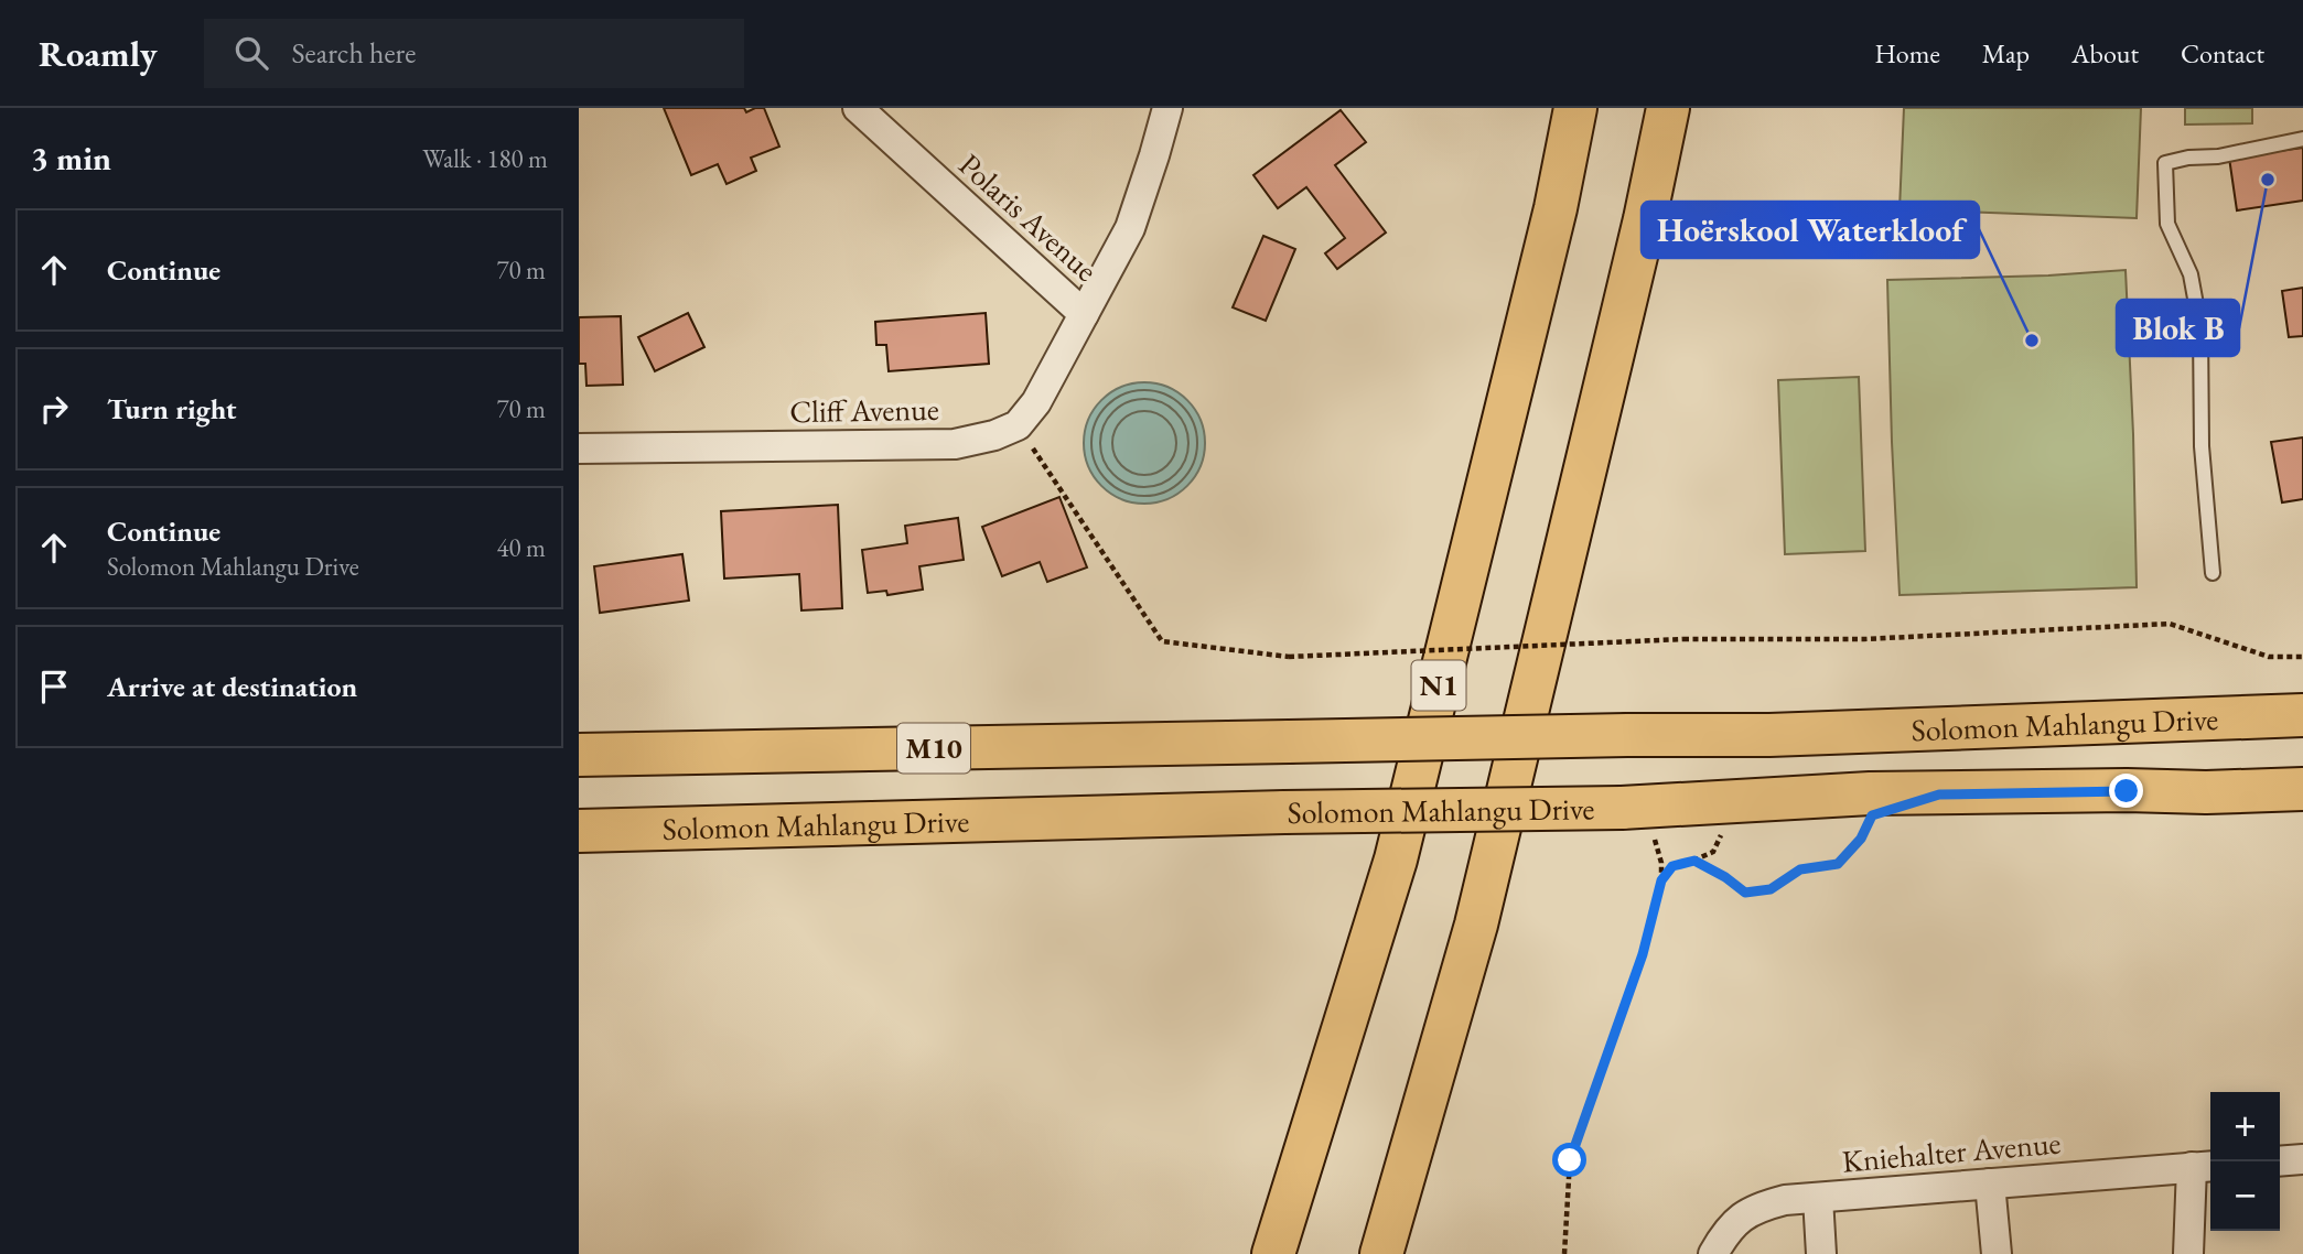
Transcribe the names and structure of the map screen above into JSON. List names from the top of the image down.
{
  "streets": {
    "main road": ["N1", "Solomon Mahlangu Drive", "M10"],
    "street": ["Polaris Avenue", "Cliff Avenue", "Kniehalter Avenue"]
  },
  "places": ["Blok B", "Hoërskool Waterkloof"],
  "page": {
    "header": "Roamly",
    "search": "Search here",
    "nav": [
      "Home",
      "Map",
      "About",
      "Contact"
    ],
    "heading": ["3 min", "Walk · 180 m"],
    "list": [
      ["Continue", "70 m"],
      ["Turn right", "70 m"],
      ["Continue", "Solomon Mahlangu Drive", "40 m"],
      "Arrive at destination"
    ],
    "map_buttons": ["+", "−"]
  }
}
